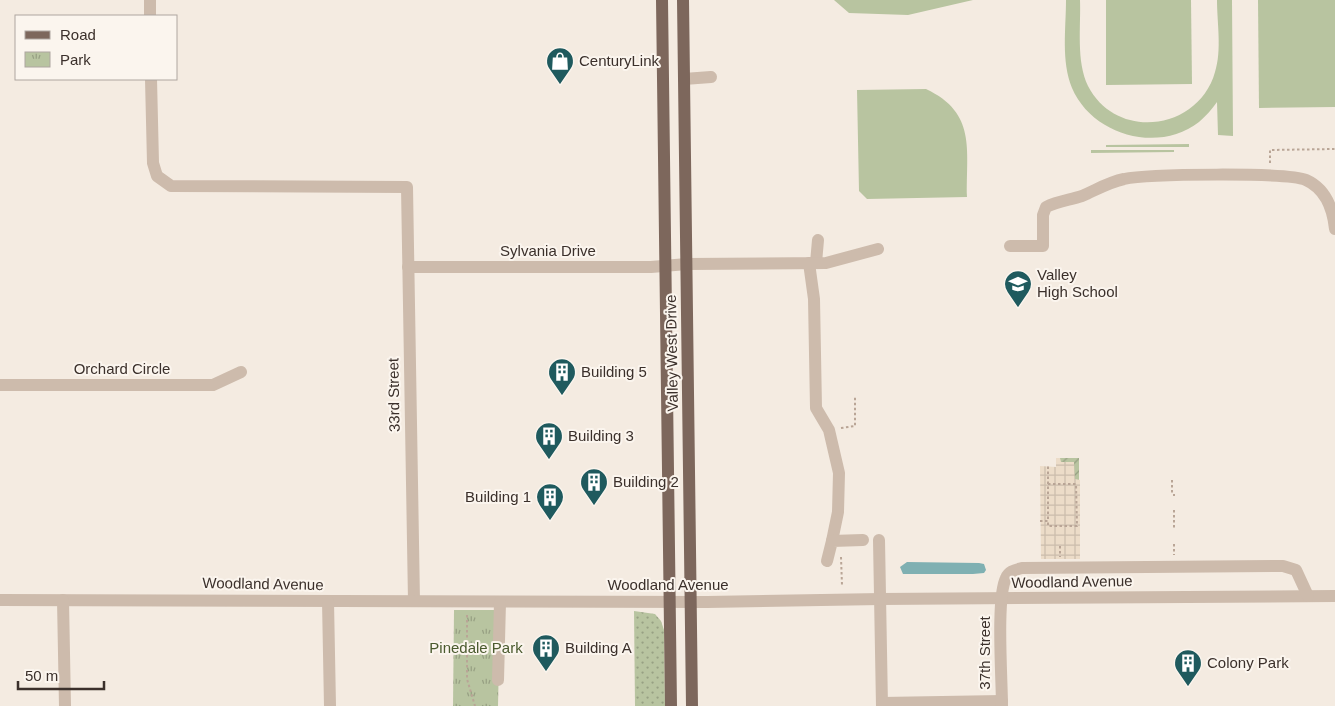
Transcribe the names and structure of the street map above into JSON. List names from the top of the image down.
{
  "streets": {
    "main road": ["Valley West Drive"],
    "street": [
      "Sylvania Drive",
      "Orchard Circle",
      "33rd Street",
      "Woodland Avenue",
      "37th Street"
    ]
  },
  "crossings": [
    ["Sylvania Drive", "Valley West Drive"],
    ["Sylvania Drive", "33rd Street"],
    ["Valley West Drive", "Woodland Avenue"],
    ["33rd Street", "Woodland Avenue"],
    ["Woodland Avenue", "37th Street"]
  ],
  "parks": ["Pinedale Park"],
  "places": {
    "shop": ["CenturyLink"],
    "school or university": ["Valley High School"],
    "building": [
      "Building 5",
      "Building 3",
      "Building 2",
      "Building 1",
      "Building A",
      "Colony Park"
    ]
  },
  "legend": ["Road", "Park"],
  "scale_bar": "50 m"
}
